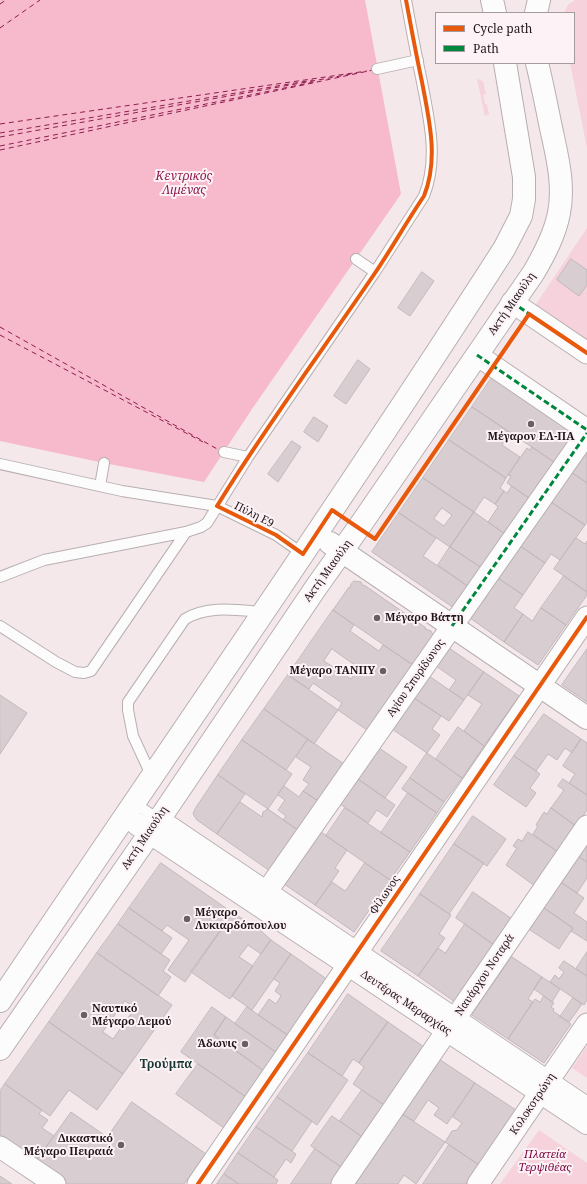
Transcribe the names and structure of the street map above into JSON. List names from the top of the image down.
{
  "streets": {
    "main road": ["Ακτή Μιαούλη", "Δευτέρας Μεραρχίας"],
    "street": [
      "Αγίου Σπυρίδωνος",
      "Φίλωνος",
      "Ναυάρχου Νοταρά",
      "Κολοκοτρώνη"
    ],
    "lane": ["Πύλη Ε9"]
  },
  "crossings": [
    ["Ακτή Μιαούλη", "Δευτέρας Μεραρχίας"],
    ["Αγίου Σπυρίδωνος", "Δευτέρας Μεραρχίας"],
    ["Φίλωνος", "Δευτέρας Μεραρχίας"],
    ["Ναυάρχου Νοταρά", "Δευτέρας Μεραρχίας"],
    ["Δευτέρας Μεραρχίας", "Κολοκοτρώνη"]
  ],
  "districts": ["Τρούμπα"],
  "water": ["Κεντρικός Λιμένας"],
  "parks": ["Πλατεία Τερψιθέας"],
  "places": [
    "Μέγαρον ΕΛ-ΠΑ",
    "Μέγαρο Βάττη",
    "Μέγαρο ΤΑΝΠΥ",
    "Μέγαρο Λυκιαρδόπουλου",
    "Ναυτικό Μέγαρο Λεμού",
    "Άδωνις",
    "Δικαστικό Μέγαρο Πειραιά"
  ],
  "legend": ["Cycle path", "Path"]
}
